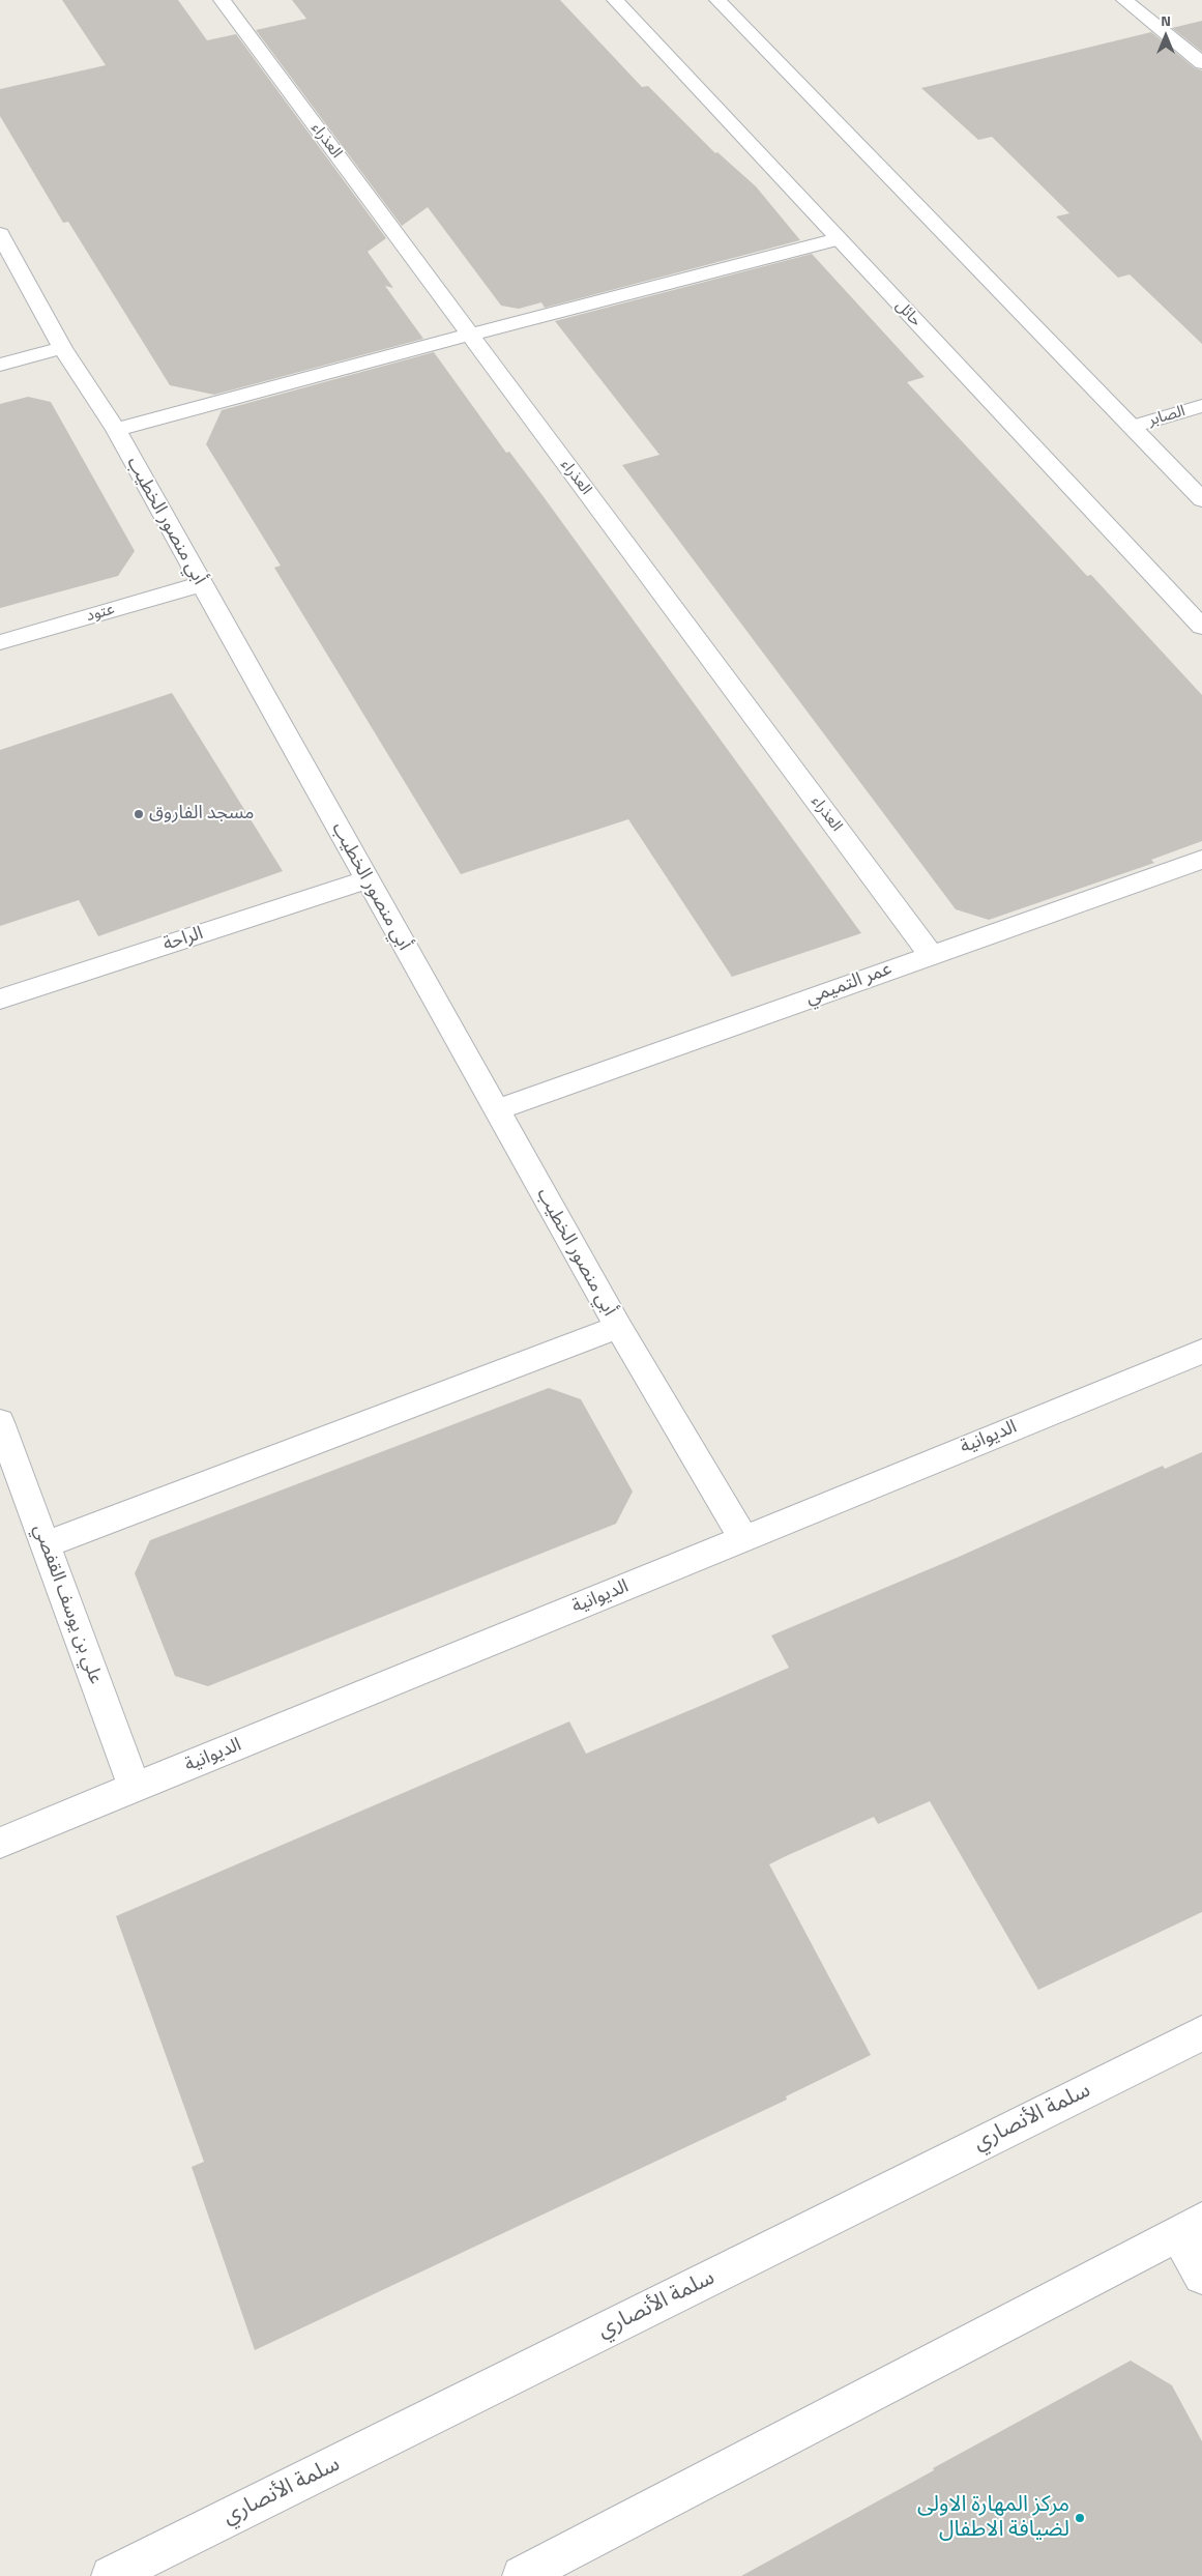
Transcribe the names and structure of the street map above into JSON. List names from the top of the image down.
{
  "streets": {
    "street": [
      "العذراء",
      "حائل",
      "الصابر",
      "أبي منصور الخطيب",
      "عتود",
      "الراحة",
      "عمر التميمي",
      "الديوانية",
      "علي بن يوسف القفصي",
      "سلمة الأنصاري"
    ]
  },
  "crossings": [
    ["العذراء", "عمر التميمي"],
    ["أبي منصور الخطيب", "عتود"],
    ["أبي منصور الخطيب", "الراحة"],
    ["أبي منصور الخطيب", "عمر التميمي"],
    ["أبي منصور الخطيب", "الديوانية"],
    ["الديوانية", "علي بن يوسف القفصي"]
  ],
  "places": ["مسجد الفاروق", "مركز المهارة الاولى لضيافة الاطفال"],
  "north": "top"
}
